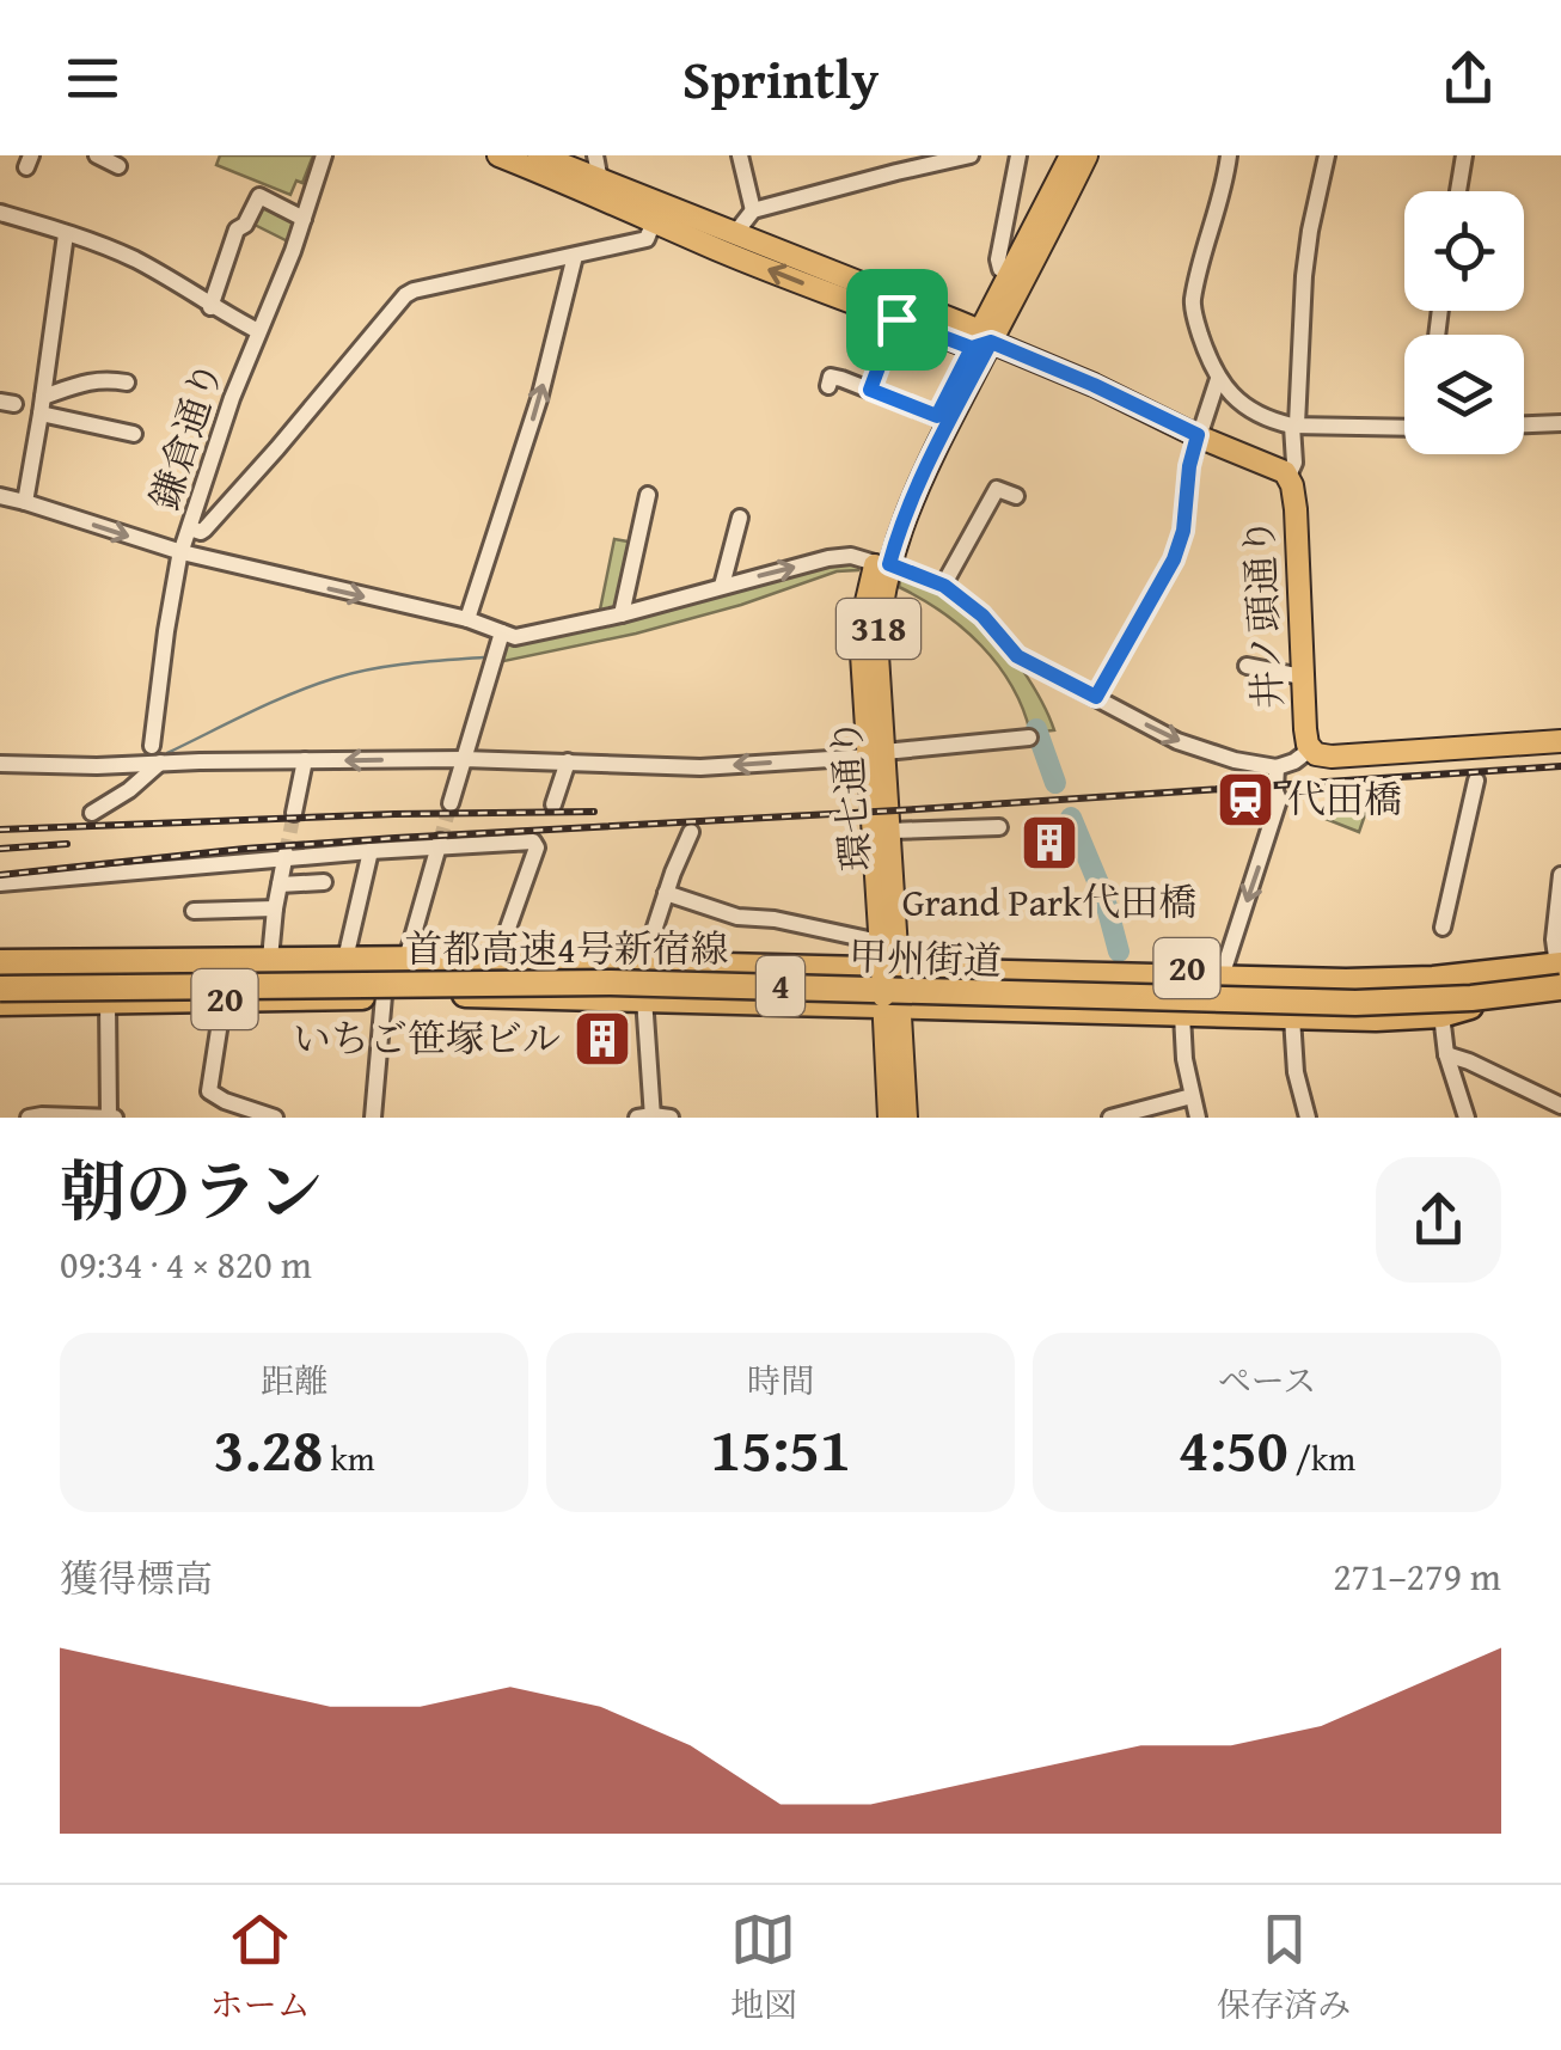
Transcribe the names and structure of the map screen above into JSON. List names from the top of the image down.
{
  "streets": {
    "highway": [
      "首都高速4号新宿線",
      "甲州街道",
      "20",
      "4"
    ],
    "main road": ["井ノ頭通り", "318", "環七通り"],
    "street": ["鎌倉通り"]
  },
  "crossings": [
    ["井ノ頭通り", "環七通り"],
    ["環七通り", "20"],
    ["首都高速4号新宿線", "甲州街道"],
    ["甲州街道", "20"]
  ],
  "places": {
    "station": ["代田橋"],
    "building": ["Grand Park代田橋", "いちご笹塚ビル"]
  },
  "page": {
    "header": "Sprintly",
    "heading": ["朝のラン", "09:34 · 4 × 820 m"],
    "stats": [
      ["距離", "3.28 km"],
      ["時間", "15:51"],
      ["ペース", "4:50 /km"]
    ],
    "chart": ["獲得標高", "271–279 m"],
    "tabs": ["ホーム", "地図", "保存済み"]
  }
}
